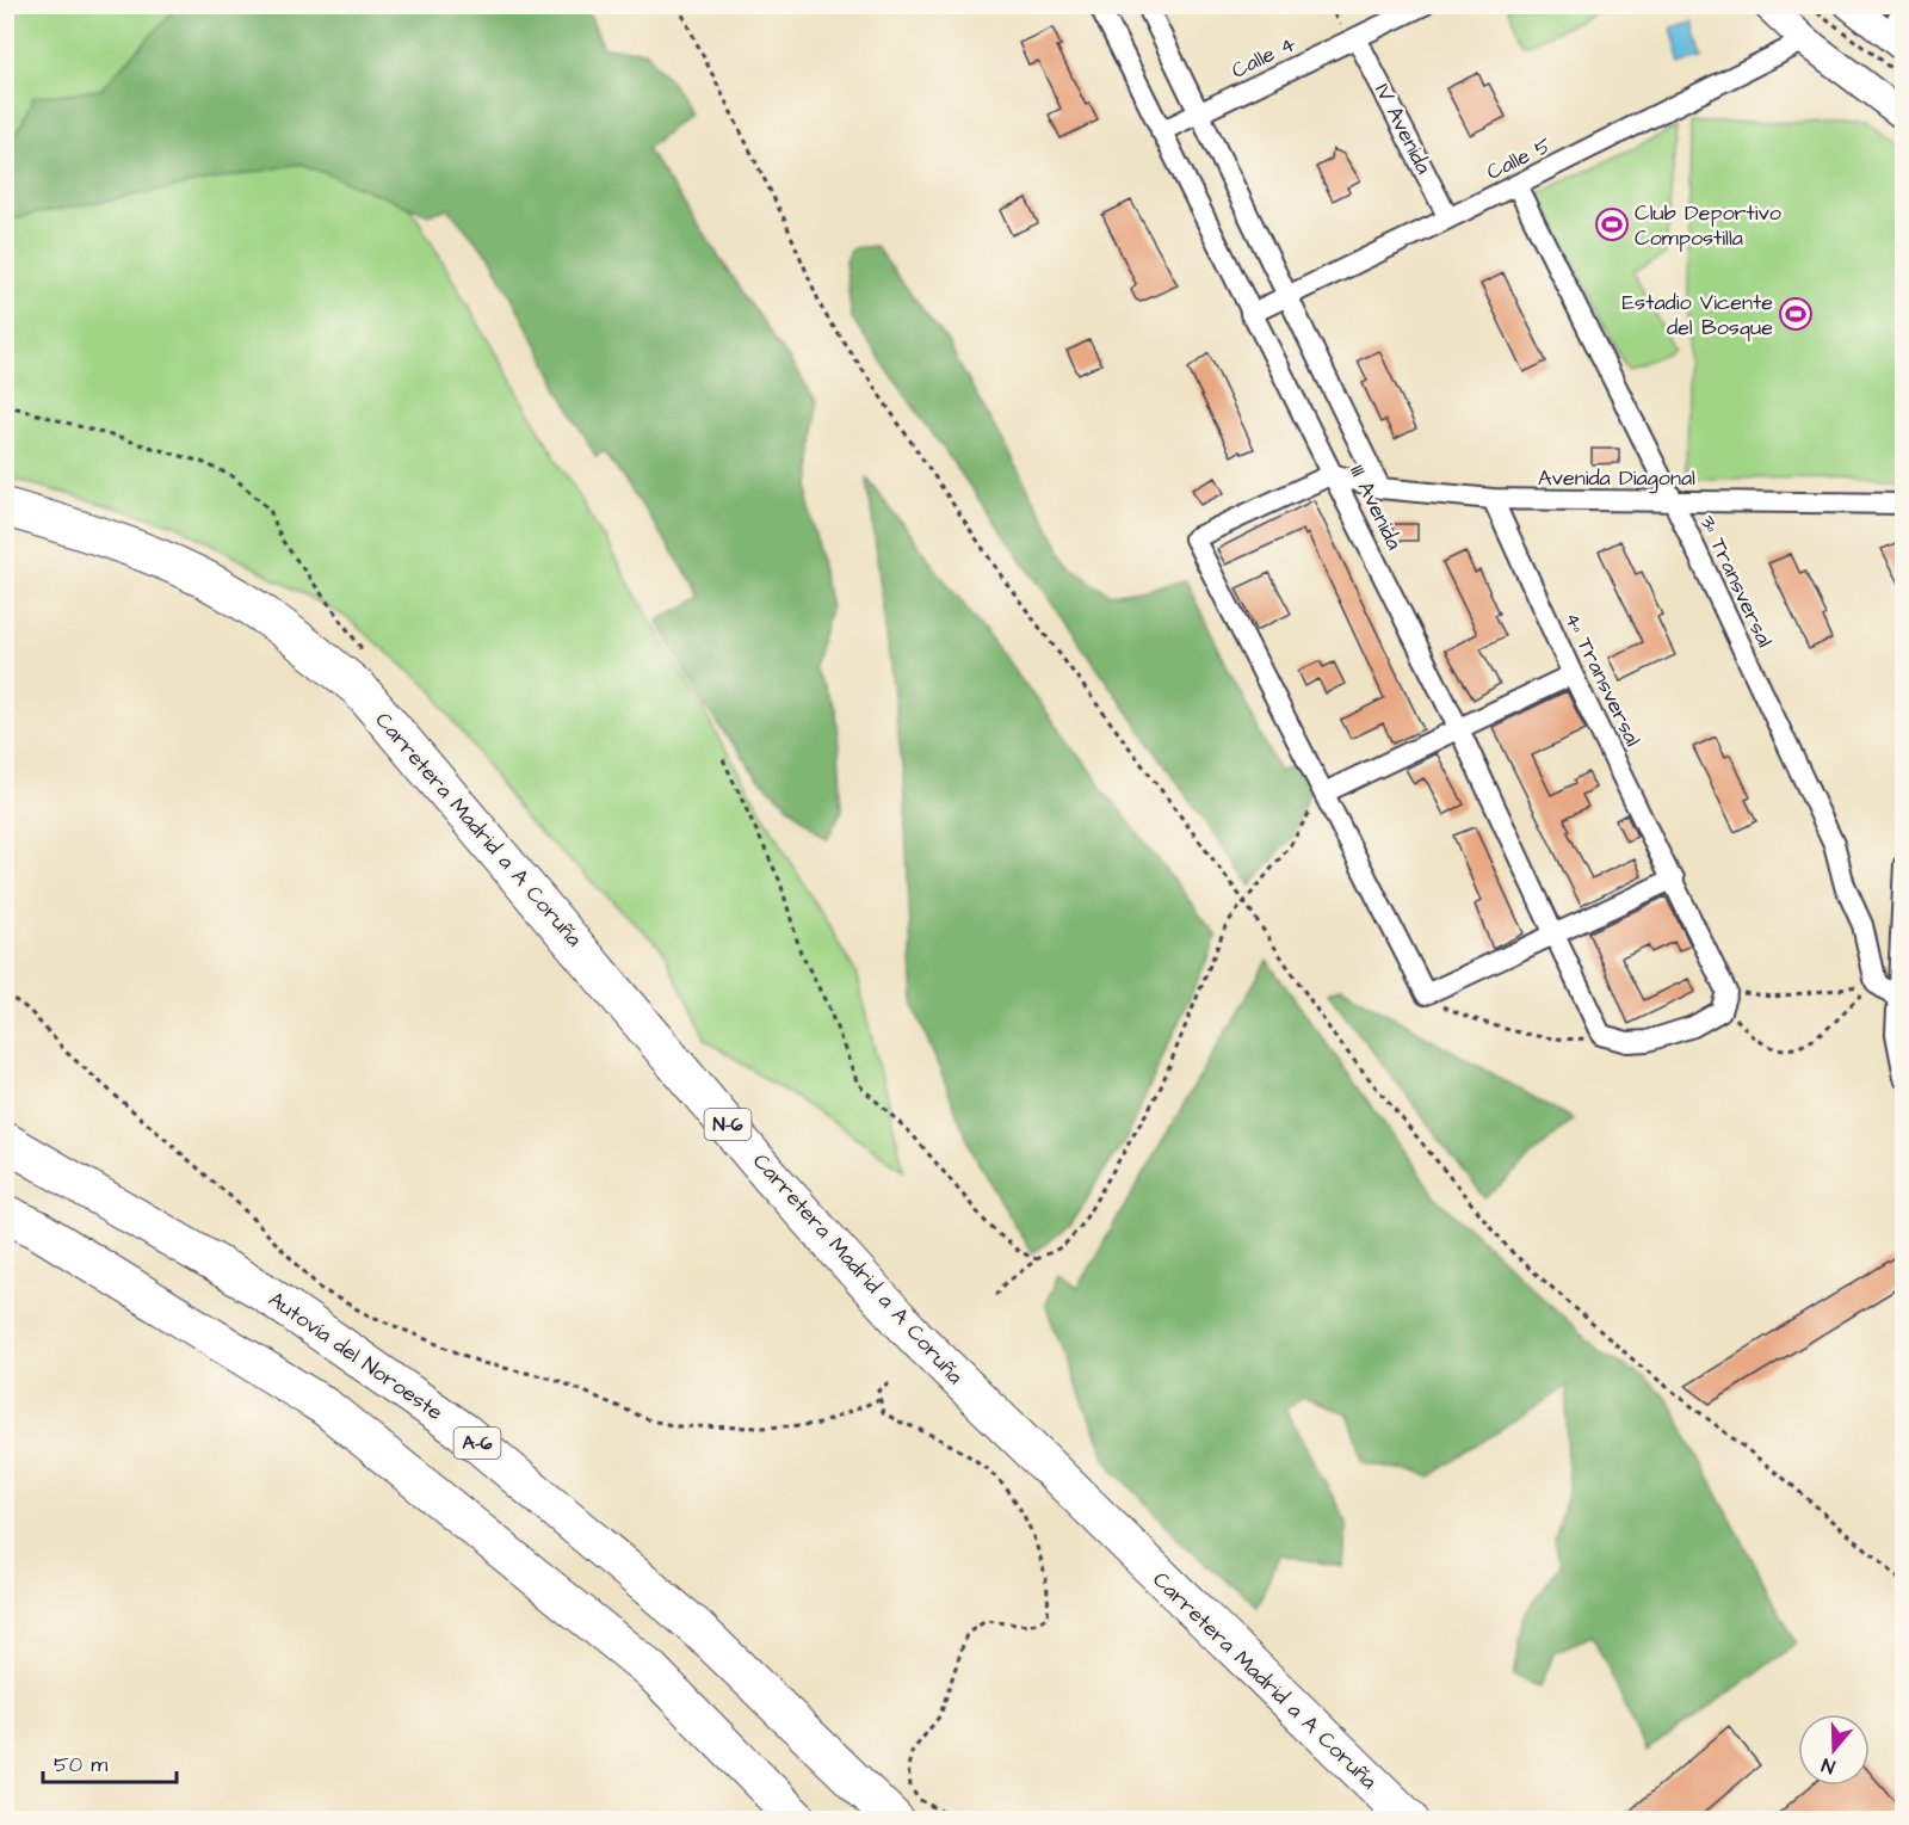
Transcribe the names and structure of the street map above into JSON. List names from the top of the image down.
{
  "streets": {
    "highway": [
      "Carretera Madrid a A Coruña",
      "N-6",
      "Autovía del Noroeste",
      "A-6"
    ],
    "street": [
      "Calle 4",
      "IV Avenida",
      "Calle 5",
      "Avenida Diagonal",
      "III Avenida",
      "3ª Transversal",
      "4ª Transversal"
    ]
  },
  "crossings": [
    ["Calle 4", "IV Avenida"],
    ["Calle 4", "III Avenida"],
    ["IV Avenida", "Calle 5"],
    ["Calle 5", "III Avenida"],
    ["Calle 5", "3ª Transversal"],
    ["Avenida Diagonal", "III Avenida"],
    ["Avenida Diagonal", "3ª Transversal"],
    ["Avenida Diagonal", "4ª Transversal"]
  ],
  "places": {
    "sports": ["Club Deportivo Compostilla", "Estadio Vicente del Bosque"]
  },
  "scale_bar": "50 m",
  "north": "bottom"
}
